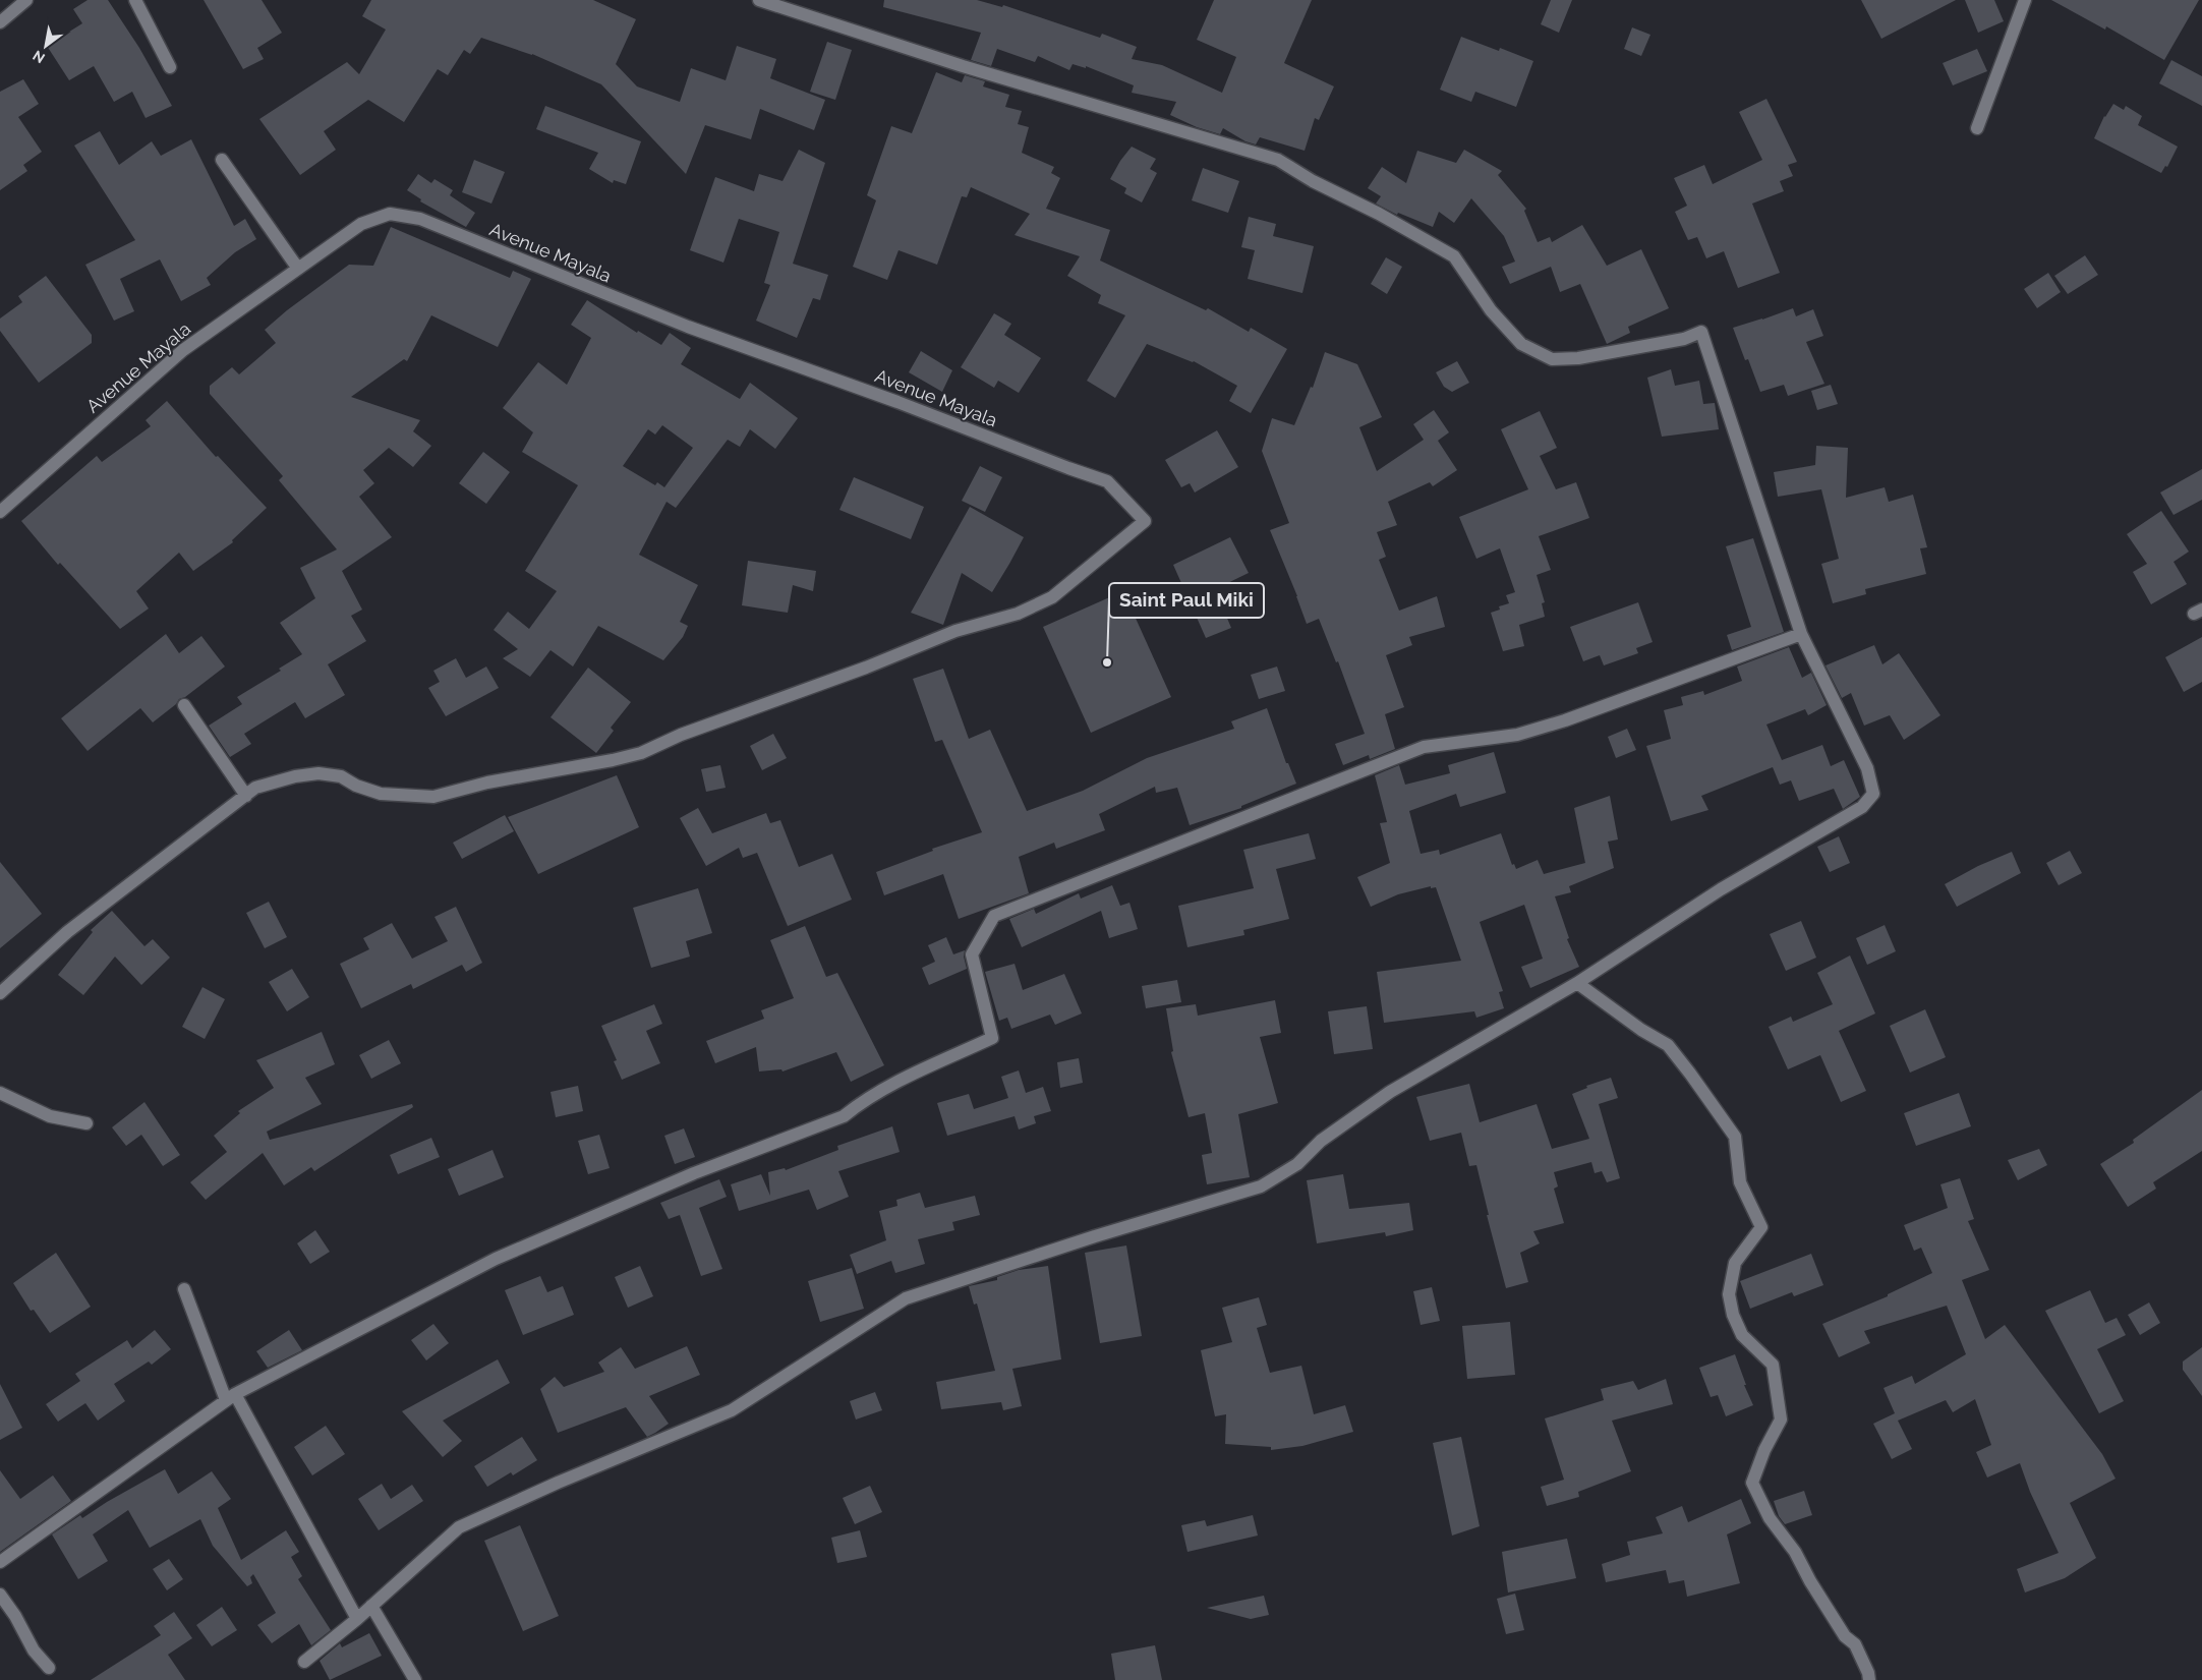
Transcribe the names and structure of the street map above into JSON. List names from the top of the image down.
{
  "streets": {
    "street": ["Avenue Mayala"]
  },
  "places": ["Saint Paul Miki"],
  "north": "bottom left"
}
